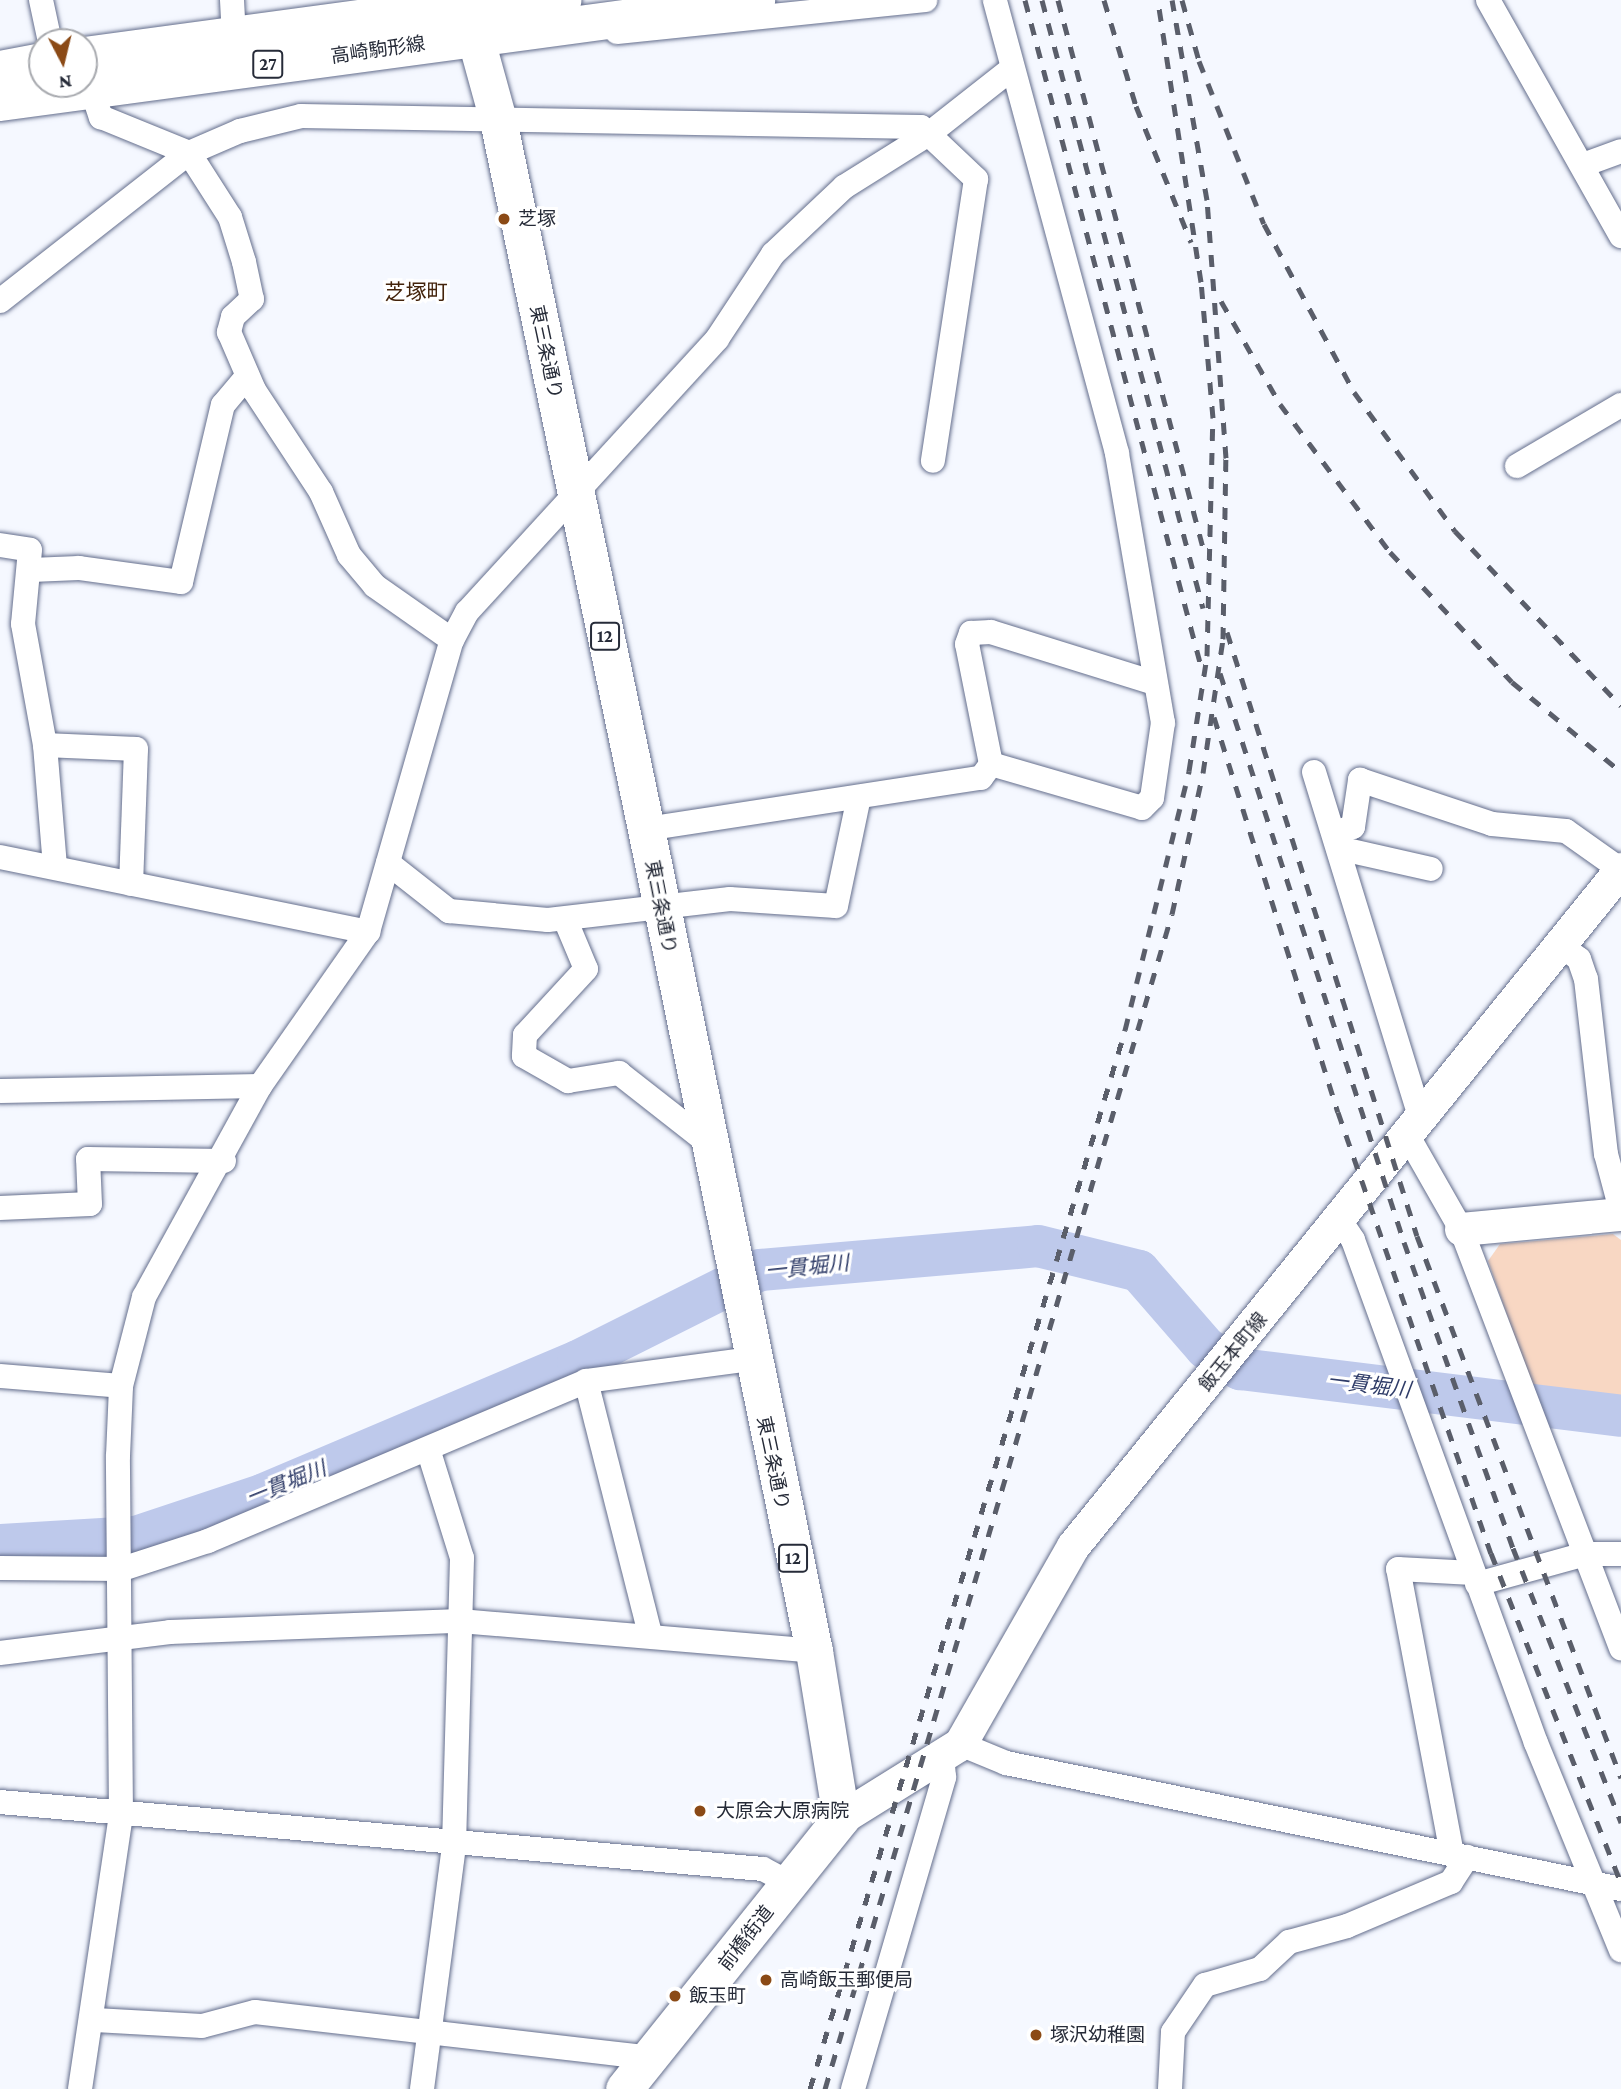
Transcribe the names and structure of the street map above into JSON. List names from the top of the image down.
{
  "streets": {
    "main road": [
      "高崎駒形線",
      "27",
      "東三条通り",
      "12",
      "飯玉本町線",
      "前橋街道"
    ]
  },
  "crossings": [
    ["高崎駒形線", "東三条通り"],
    ["東三条通り", "飯玉本町線"],
    ["東三条通り", "前橋街道"],
    ["飯玉本町線", "前橋街道"]
  ],
  "districts": ["芝塚町"],
  "water": ["一貫堀川"],
  "places": [
    "芝塚",
    "大原会大原病院",
    "高崎飯玉郵便局",
    "飯玉町",
    "塚沢幼稚園"
  ],
  "north": "bottom"
}
